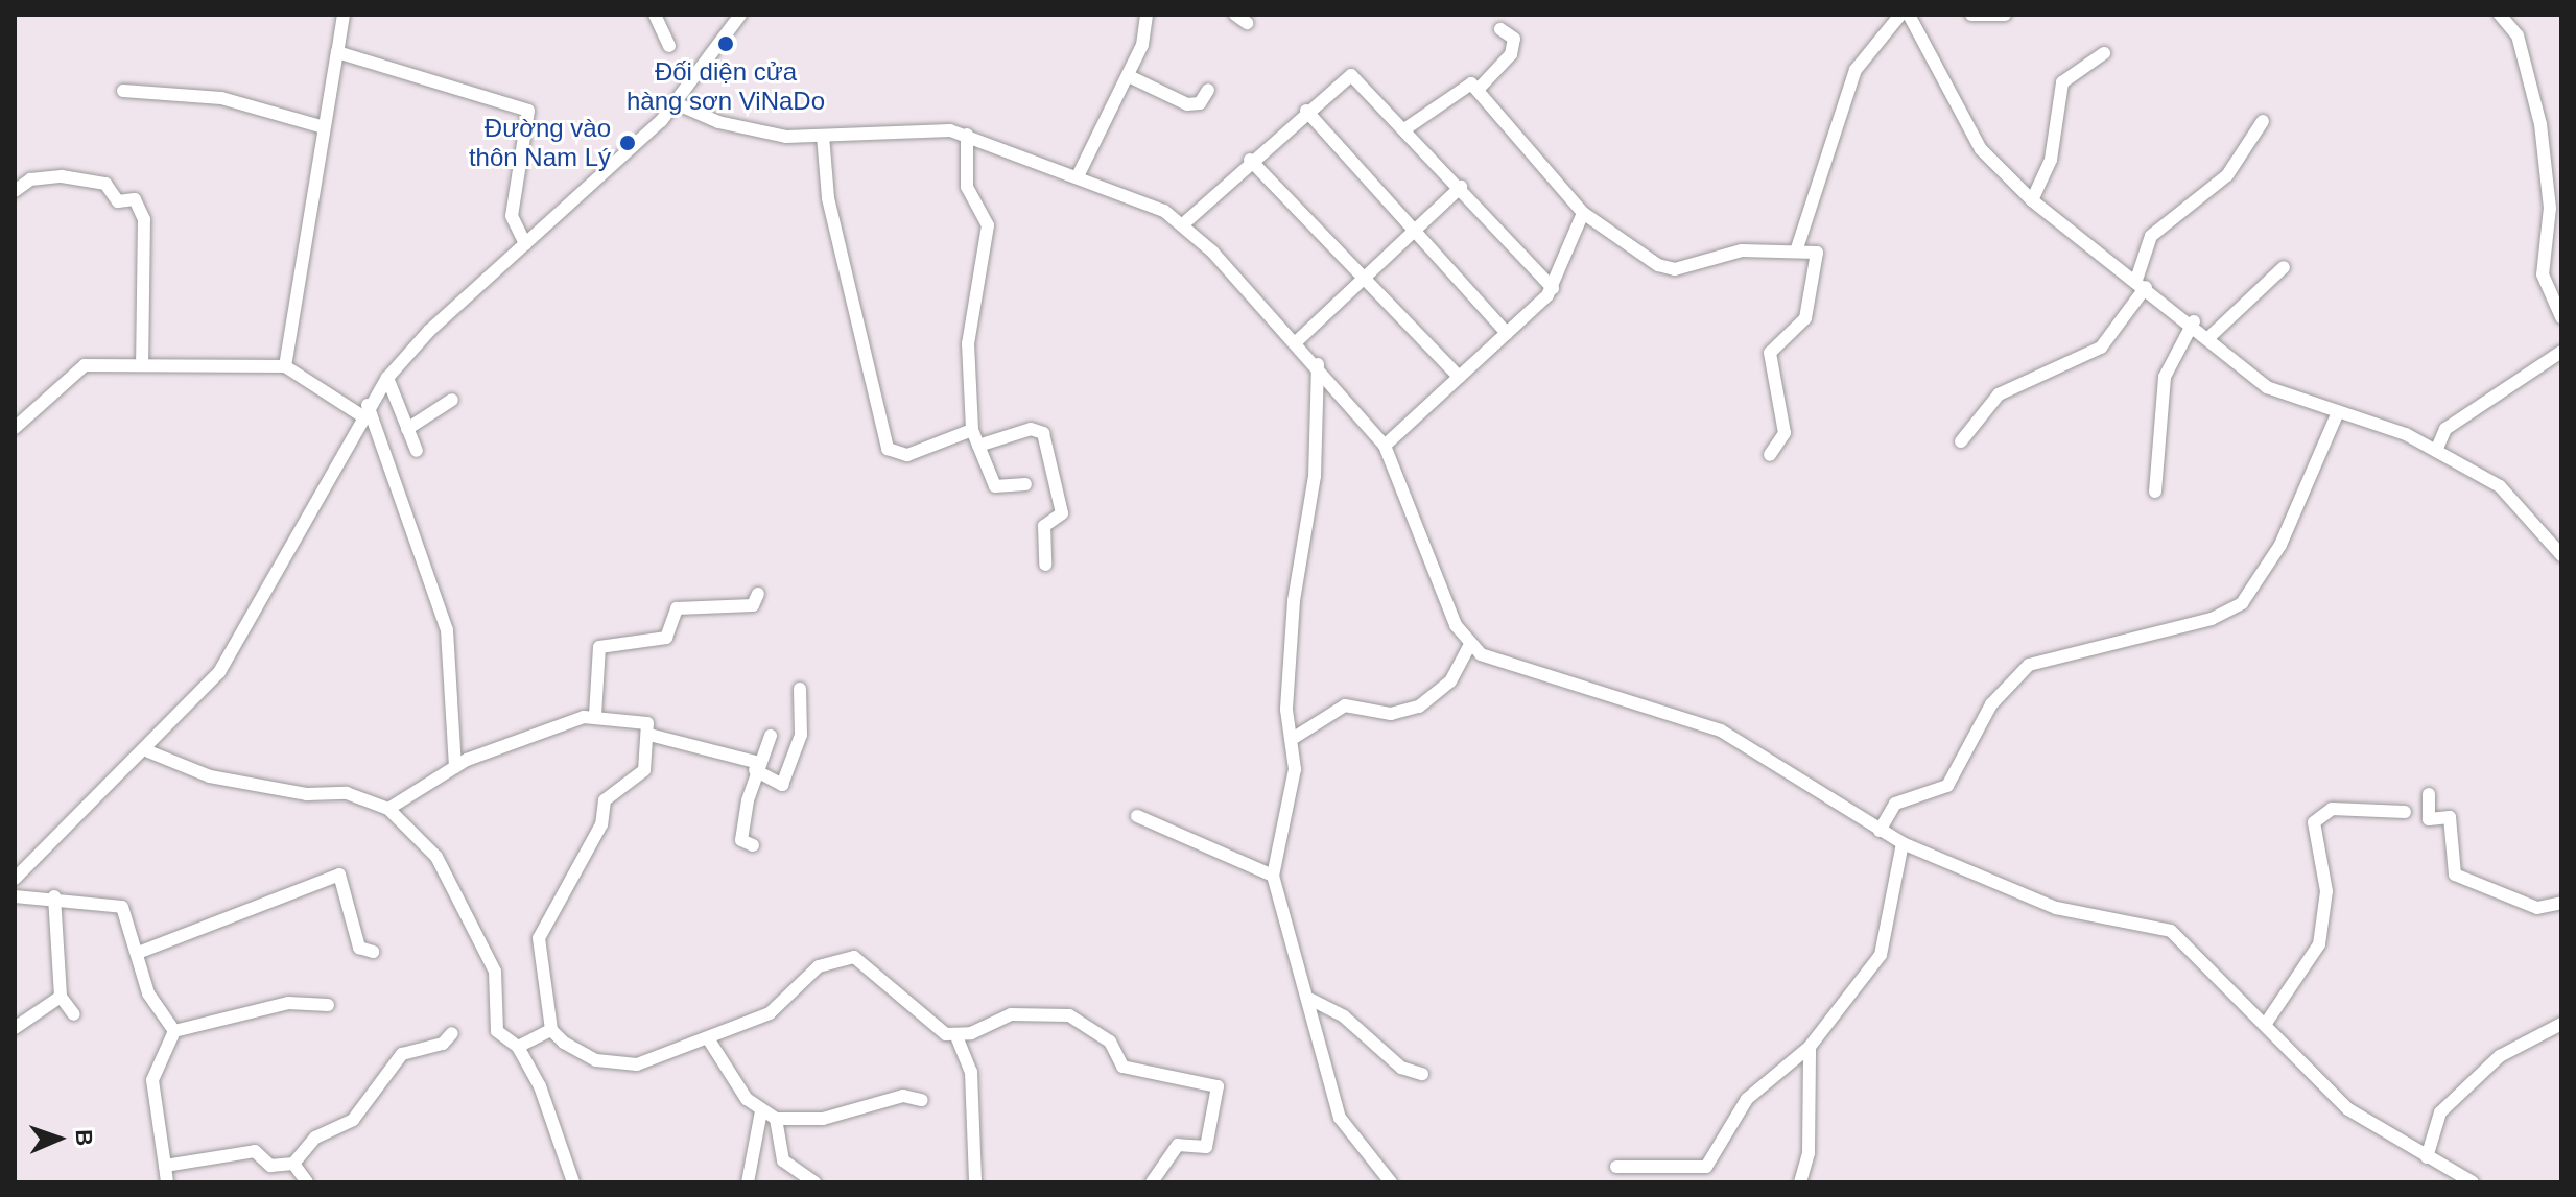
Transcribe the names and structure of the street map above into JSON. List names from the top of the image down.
{
  "places": ["Đối diện cửa hàng sơn ViNaDo", "Đường vào thôn Nam Lý"],
  "north": "right"
}
